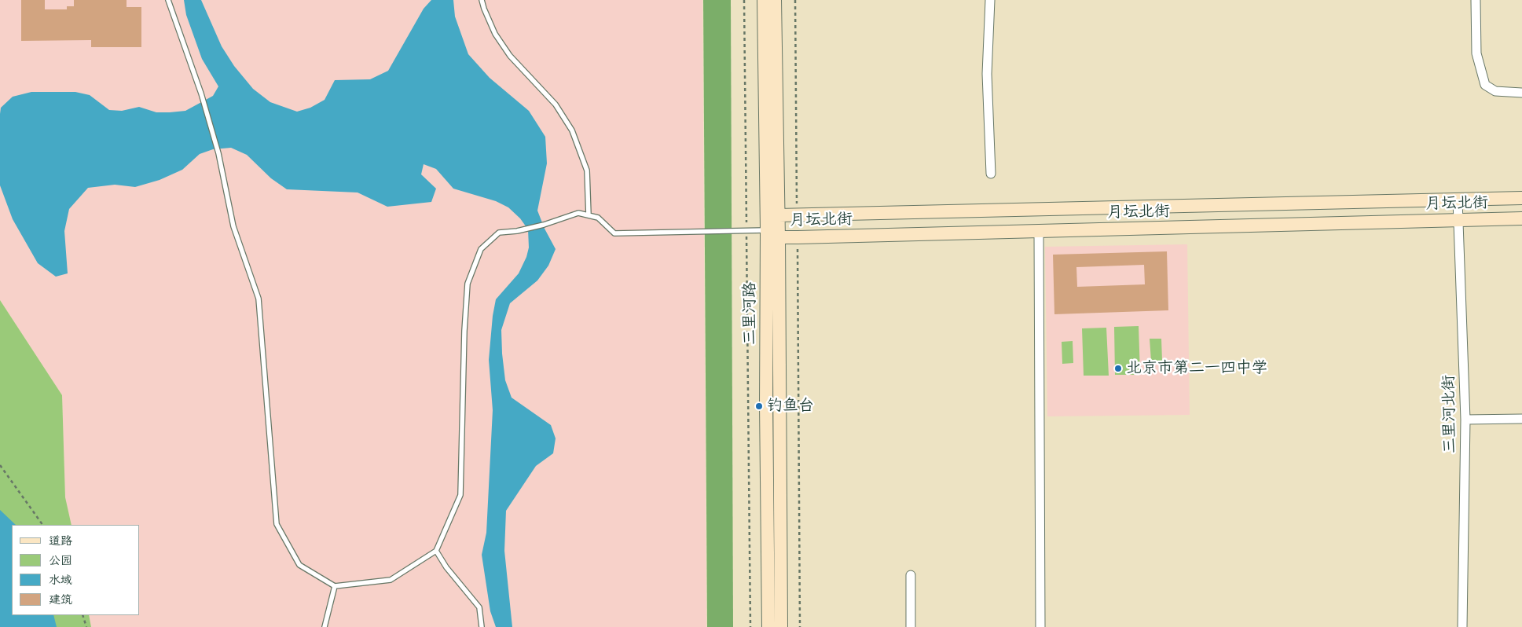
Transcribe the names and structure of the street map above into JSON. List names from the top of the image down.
{
  "streets": {
    "main road": ["月坛北街", "三里河路"],
    "street": ["三里河北街"]
  },
  "crossings": [
    ["月坛北街", "三里河路"],
    ["月坛北街", "三里河北街"]
  ],
  "places": ["北京市第二一四中学", "钓鱼台"],
  "legend": [
    "道路",
    "公园",
    "水域",
    "建筑"
  ]
}
